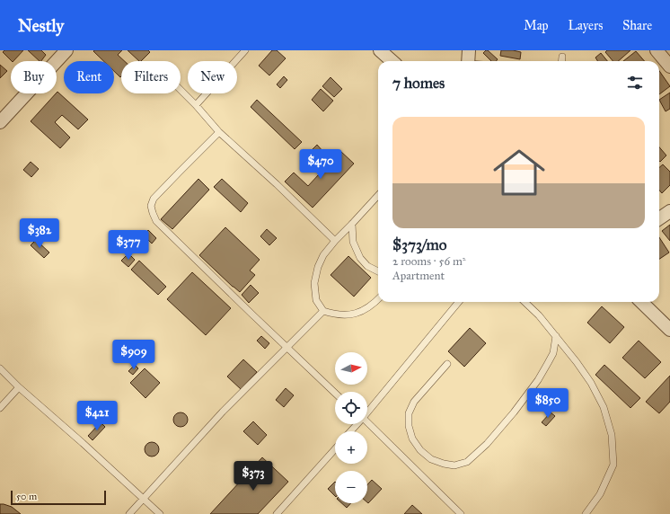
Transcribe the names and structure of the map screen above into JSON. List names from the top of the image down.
{
  "scale_bar": "50 m",
  "north": "right",
  "page": {
    "header": "Nestly",
    "nav": ["Map", "Layers", "Share"],
    "chip": [
      "Buy",
      "Rent",
      "Filters",
      "New"
    ],
    "heading": "7 homes",
    "list": [
      {
        "name": "$373/mo",
        "note": "2 rooms · 56 m² · Apartment"
      }
    ],
    "price": [
      "$470",
      "$382",
      "$377",
      "$909",
      "$850",
      "$421",
      "$373"
    ],
    "map_buttons": ["+", "−"],
    "scale": "50 m"
  }
}
